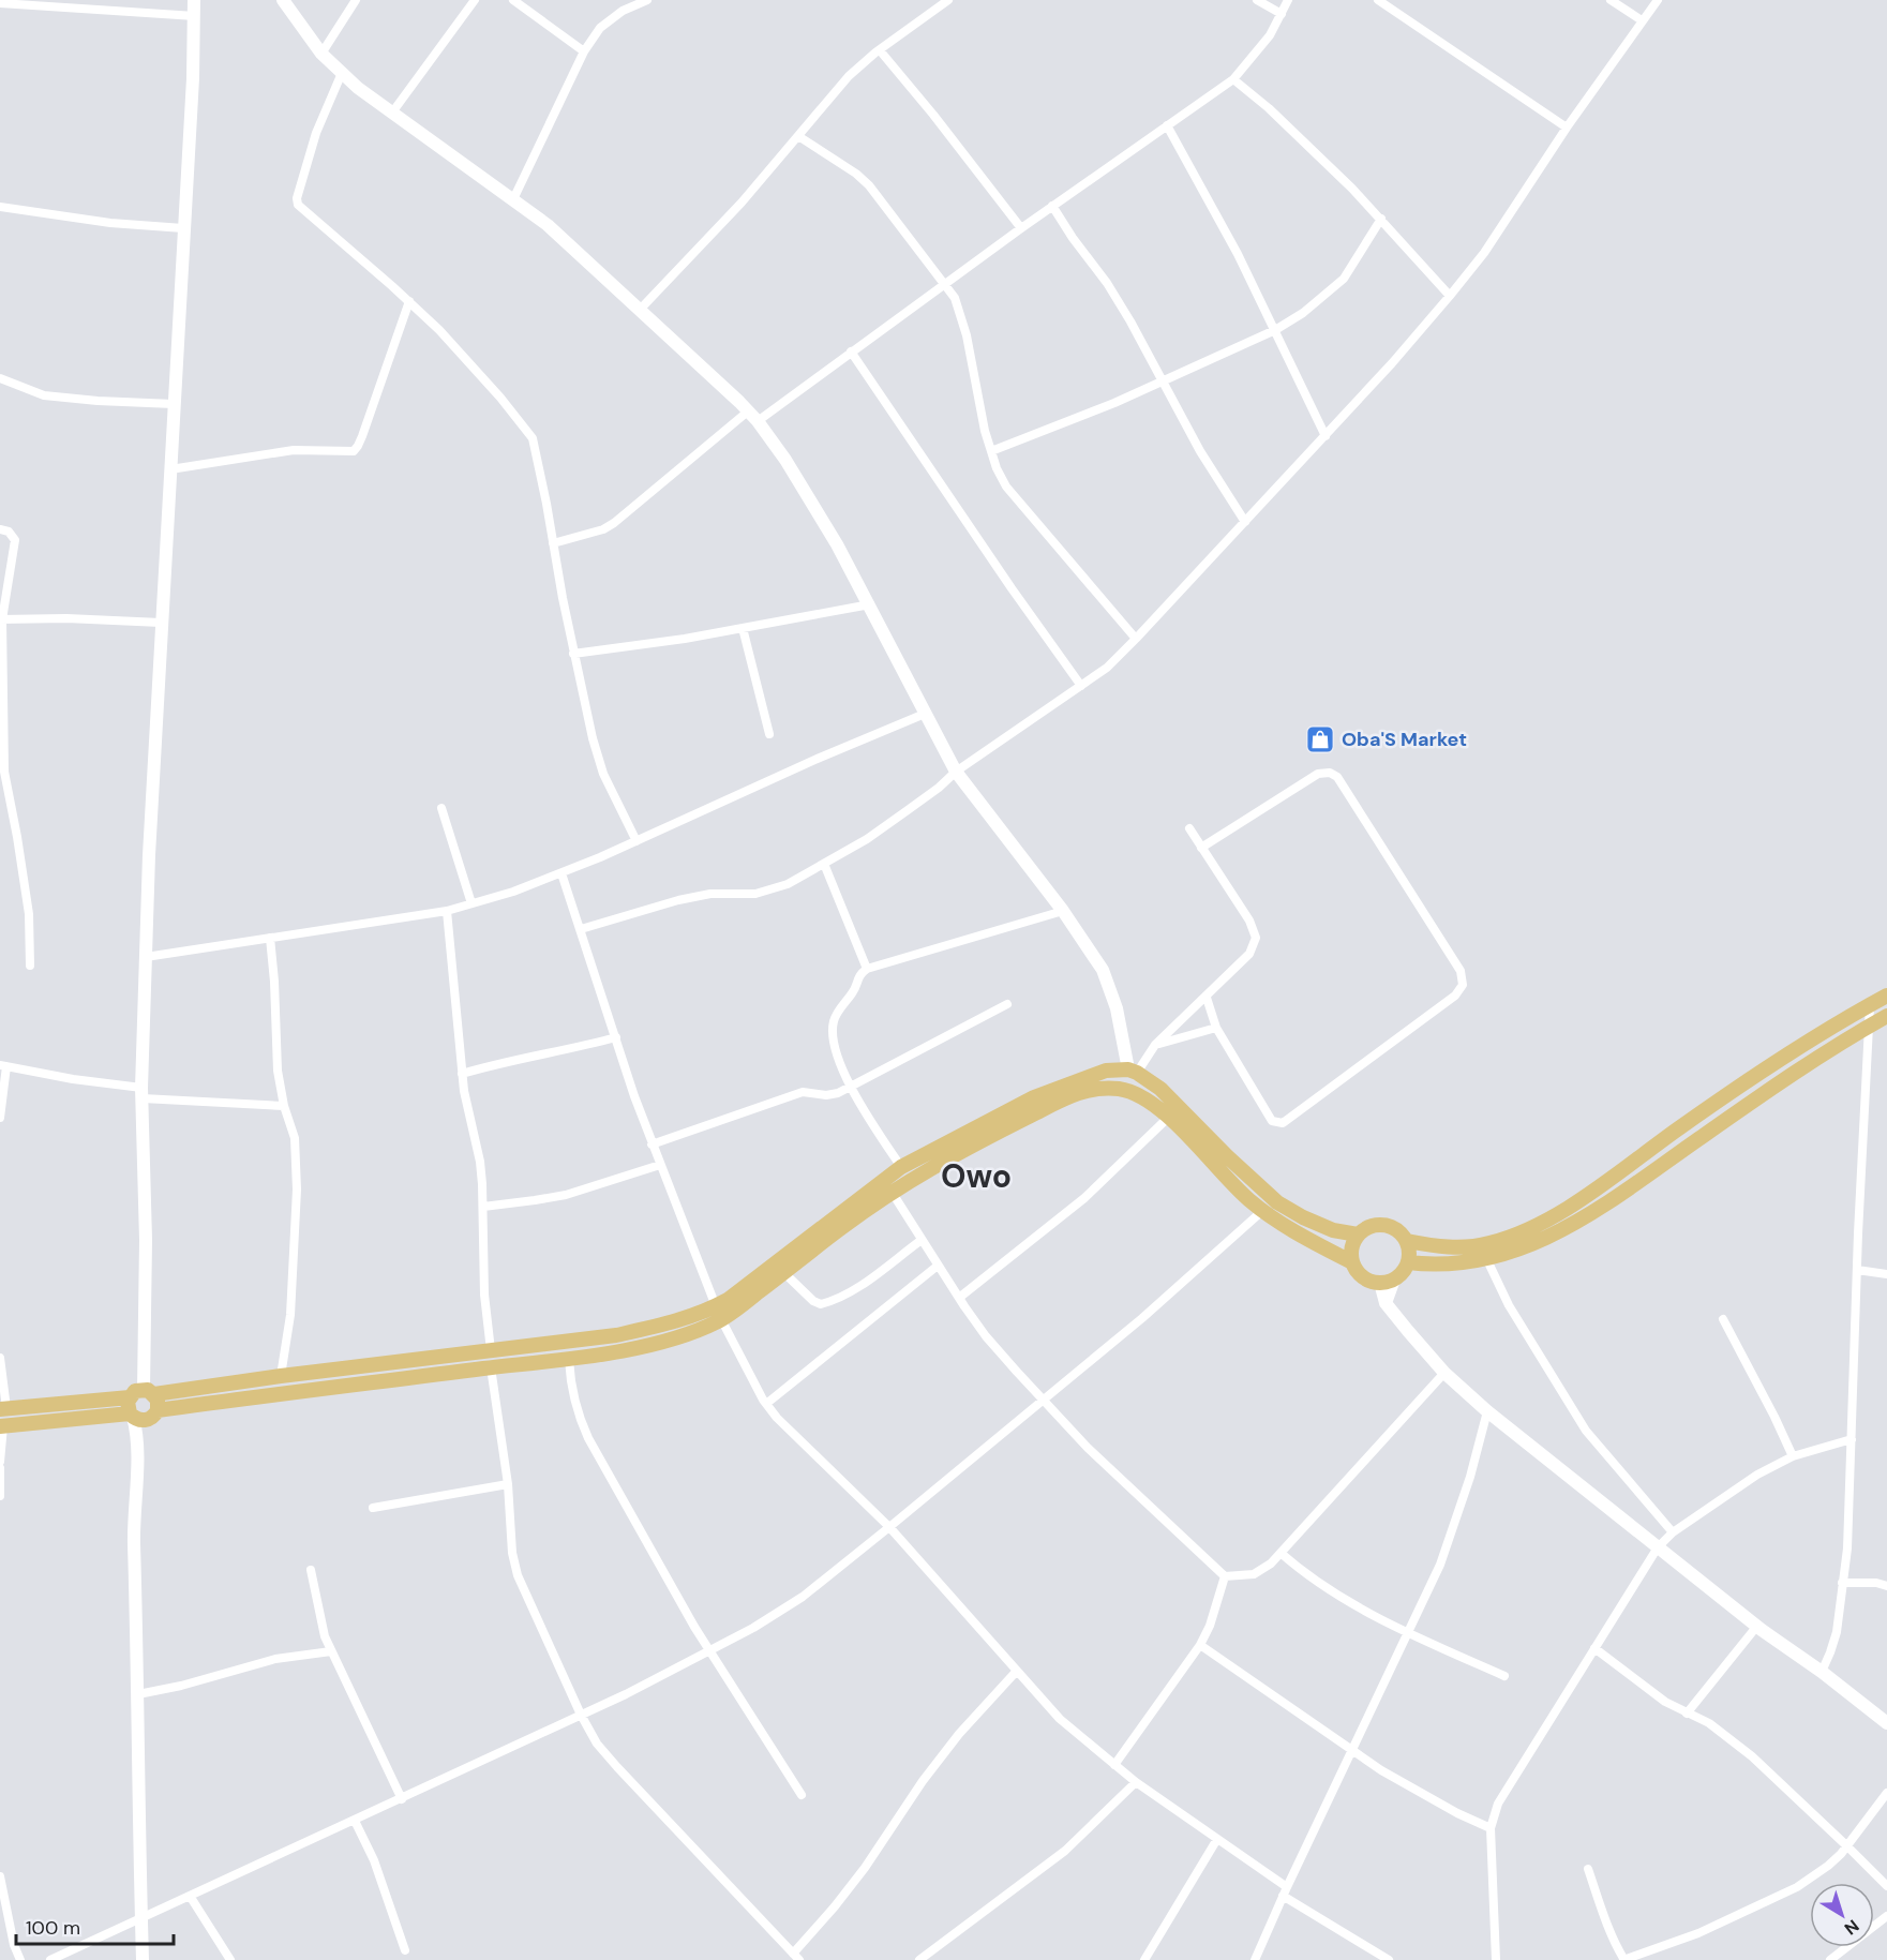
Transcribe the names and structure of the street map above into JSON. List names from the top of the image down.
{
  "districts": ["Owo"],
  "places": {
    "shop": ["Oba'S Market"]
  },
  "scale_bar": "100 m",
  "north": "bottom right"
}
